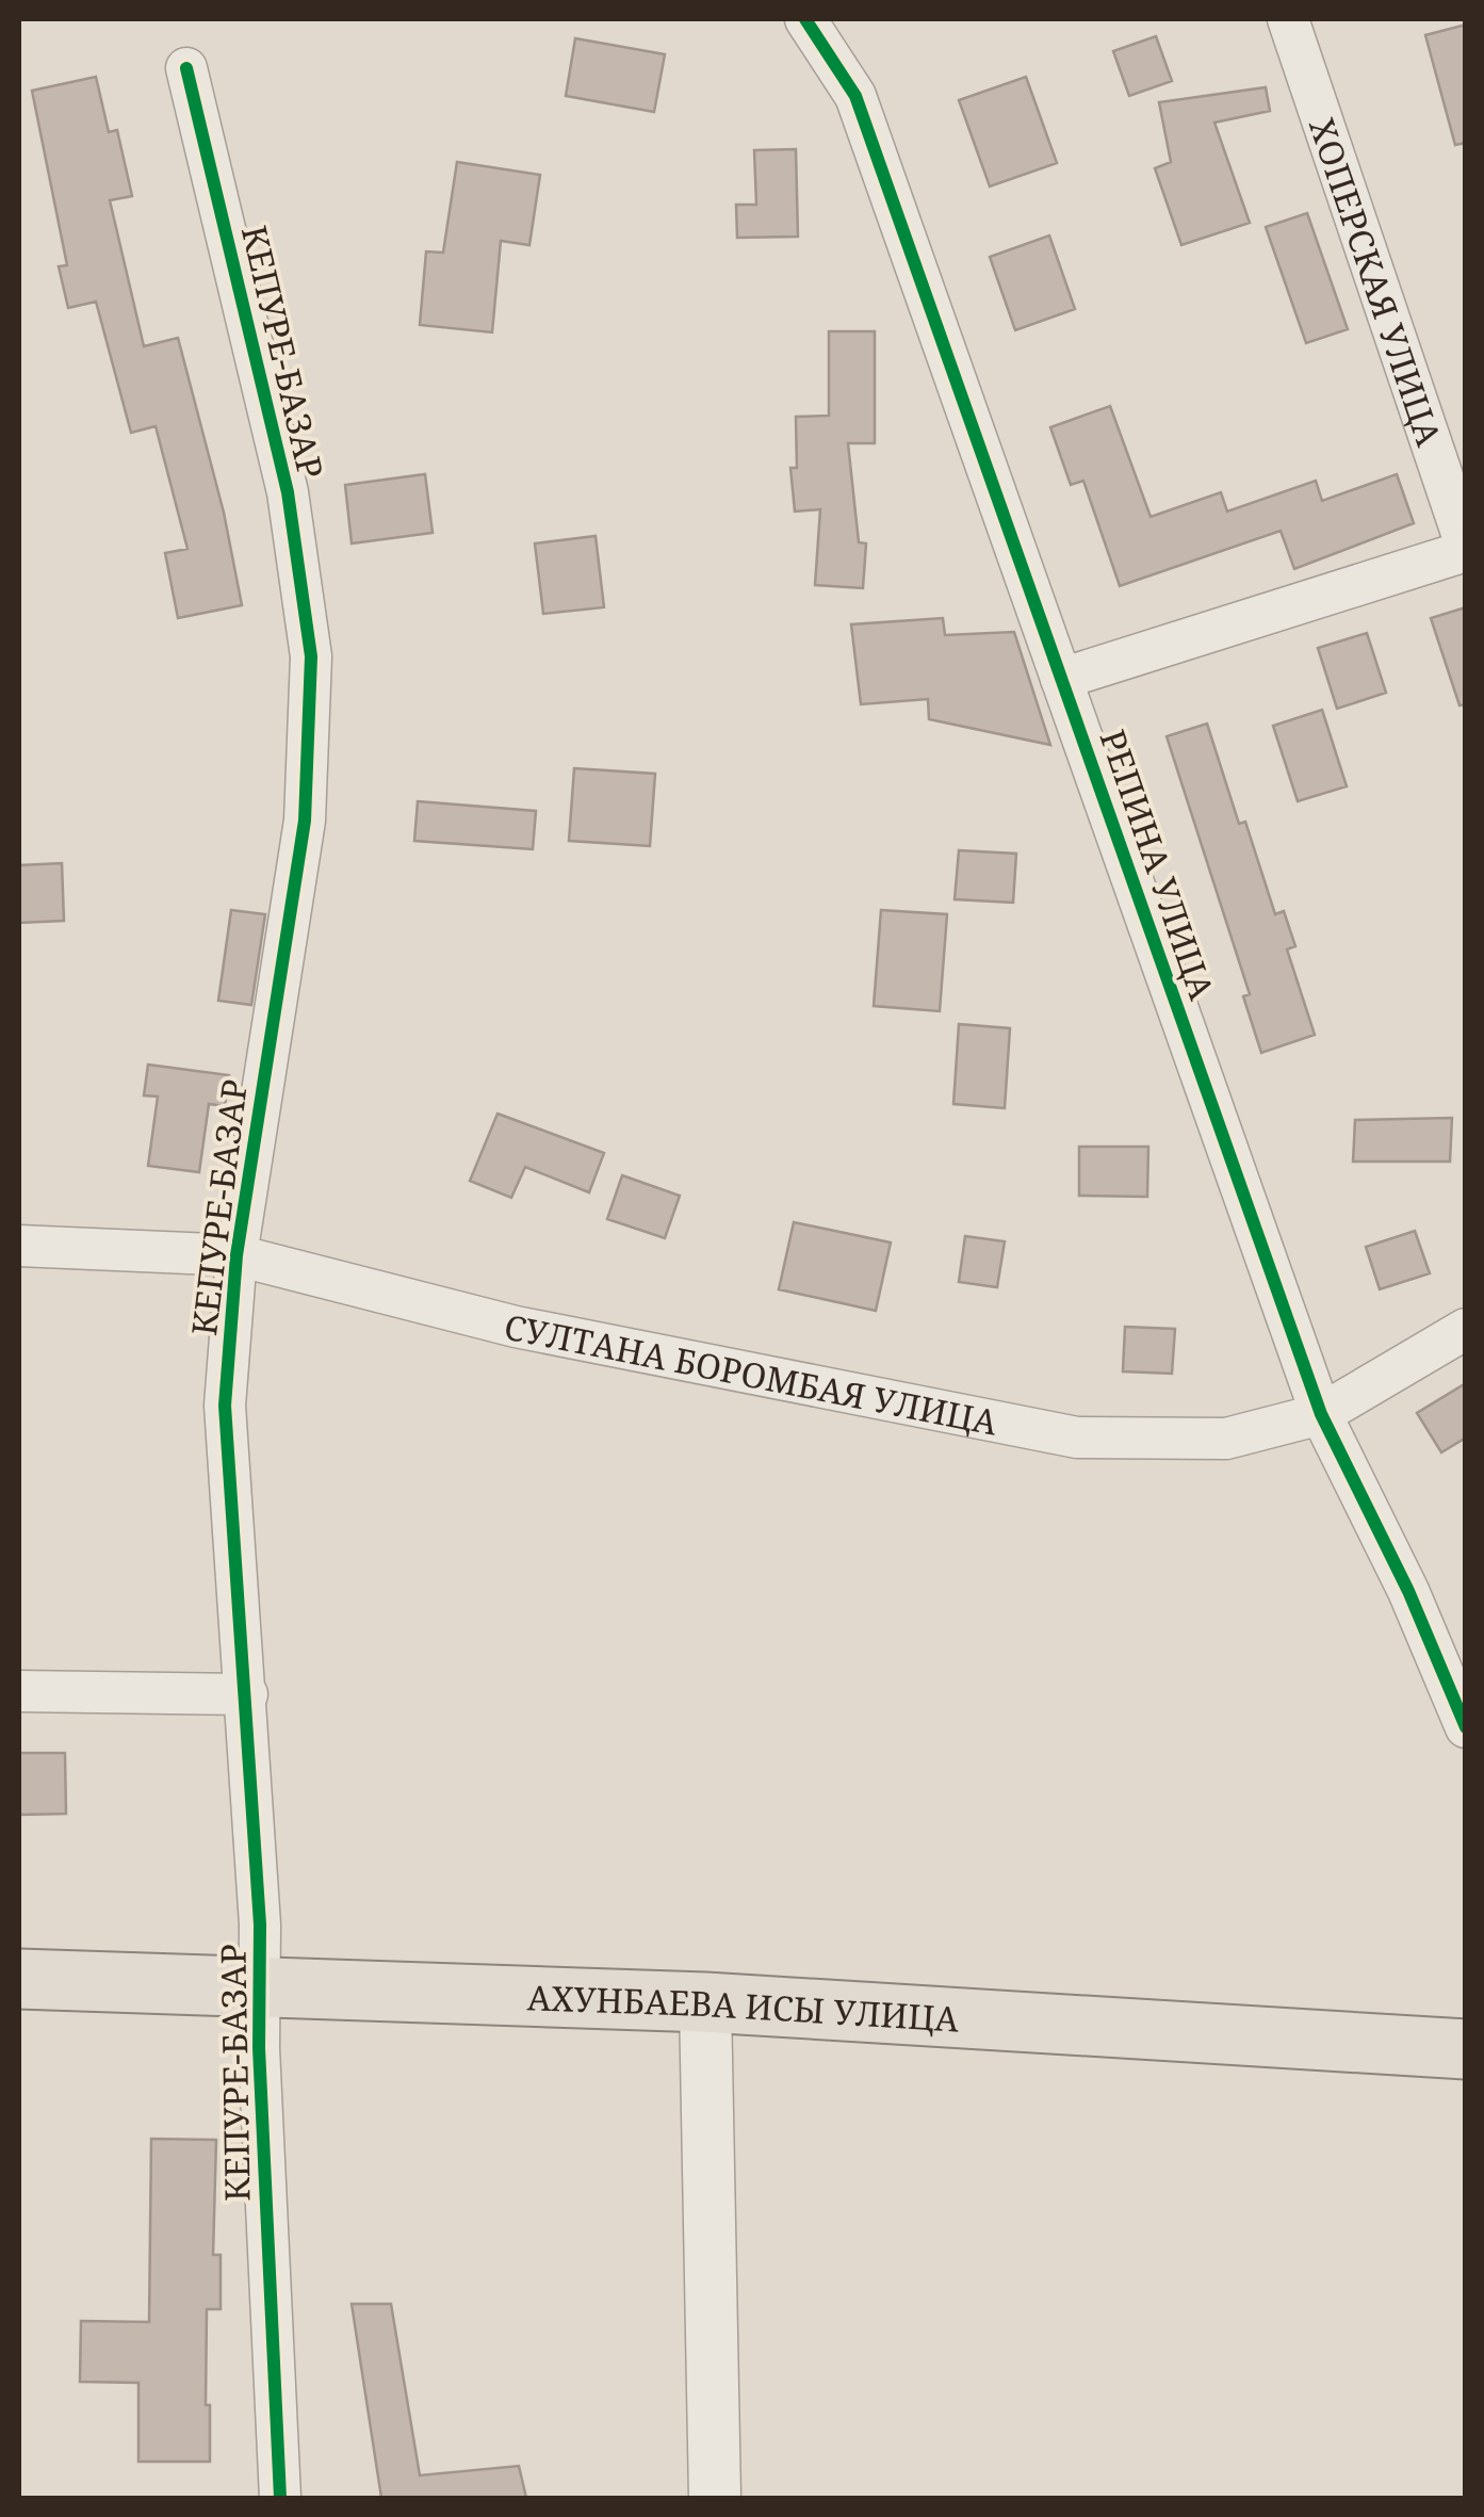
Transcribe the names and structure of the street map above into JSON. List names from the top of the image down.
{
  "streets": {
    "main road": ["АХУНБАЕВА ИСЫ УЛИЦА"],
    "street": [
      "ХОПЕРСКАЯ УЛИЦА",
      "КЕПУРЕ-БАЗАР",
      "РЕПИНА УЛИЦА",
      "СУЛТАНА БОРОМБАЯ УЛИЦА"
    ]
  },
  "crossings": [
    ["ХОПЕРСКАЯ УЛИЦА", "РЕПИНА УЛИЦА"],
    ["КЕПУРЕ-БАЗАР", "СУЛТАНА БОРОМБАЯ УЛИЦА"],
    ["КЕПУРЕ-БАЗАР", "АХУНБАЕВА ИСЫ УЛИЦА"],
    ["РЕПИНА УЛИЦА", "СУЛТАНА БОРОМБАЯ УЛИЦА"]
  ]
}
